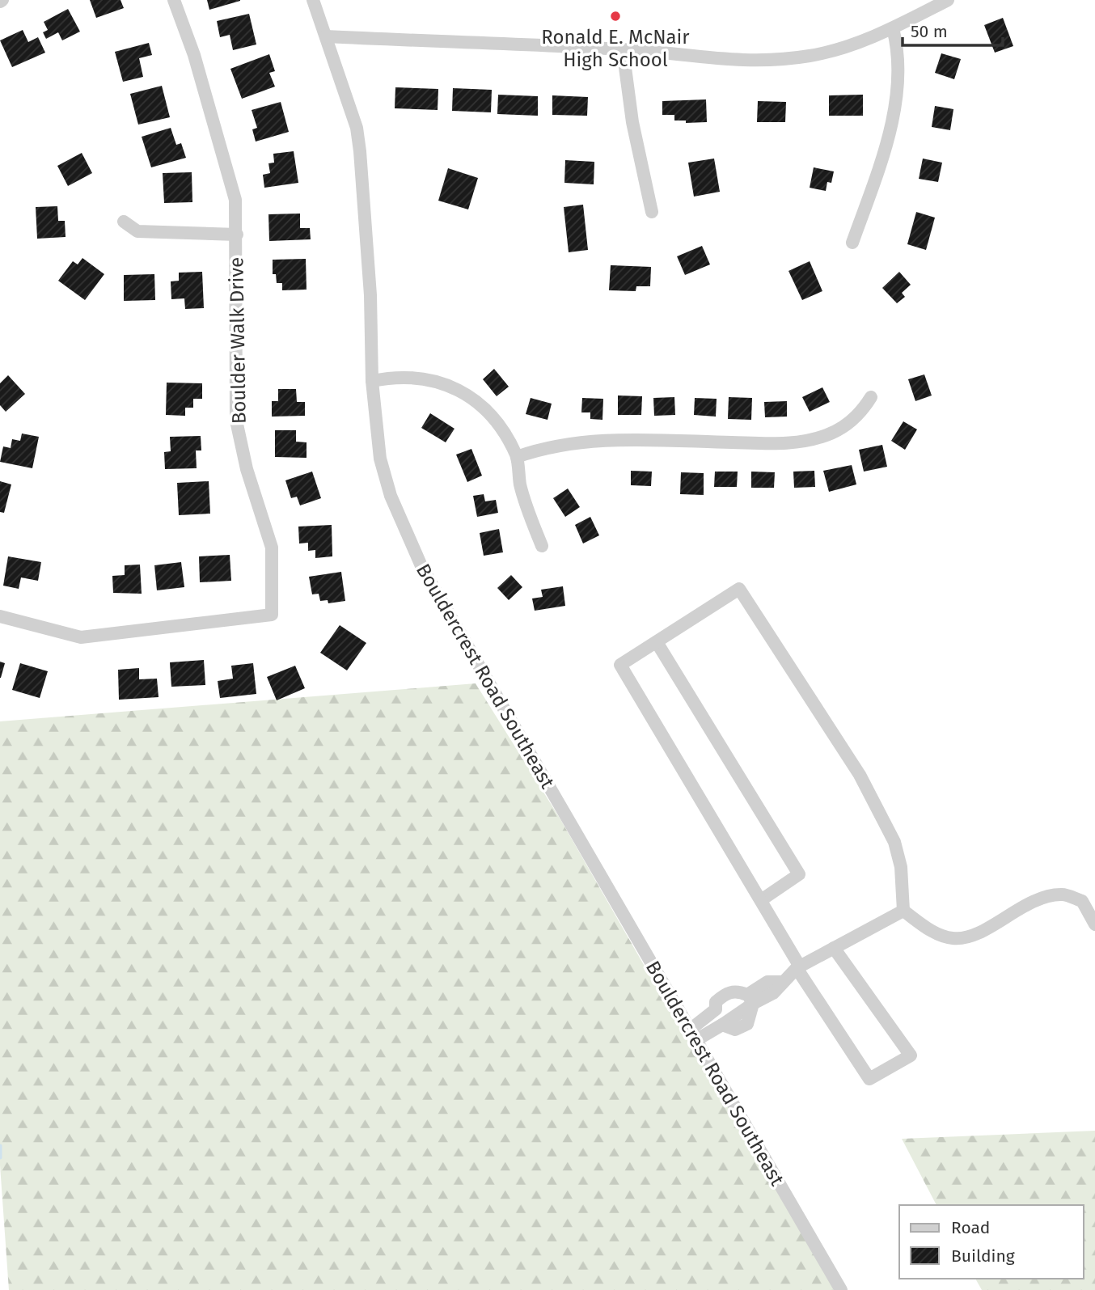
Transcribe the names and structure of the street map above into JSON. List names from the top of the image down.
{
  "streets": {
    "street": ["Boulder Walk Drive", "Bouldercrest Road Southeast"]
  },
  "places": ["Ronald E. McNair High School"],
  "legend": ["Road", "Building"],
  "scale_bar": "50 m"
}
